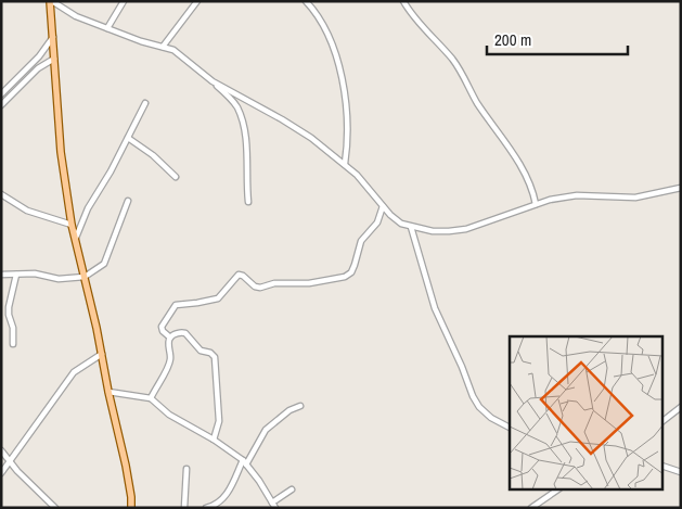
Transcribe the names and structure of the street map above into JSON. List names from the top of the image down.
{
  "scale_bar": "200 m"
}
